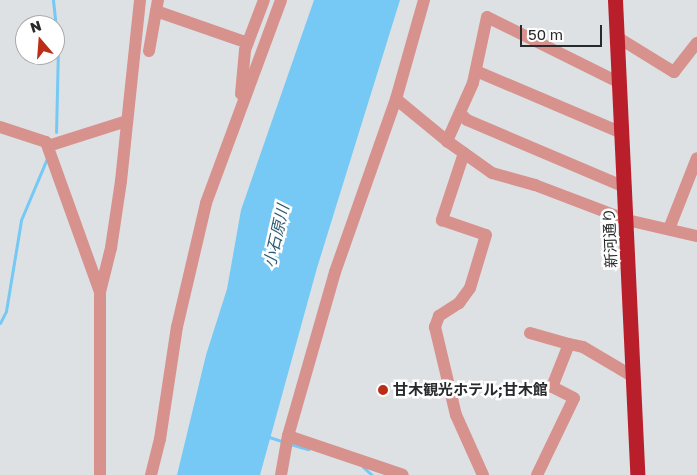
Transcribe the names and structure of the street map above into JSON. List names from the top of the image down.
{
  "streets": {
    "highway": ["新河通り"]
  },
  "water": ["小石原川"],
  "places": ["甘木観光ホテル;甘木館"],
  "scale_bar": "50 m",
  "north": "top"
}
